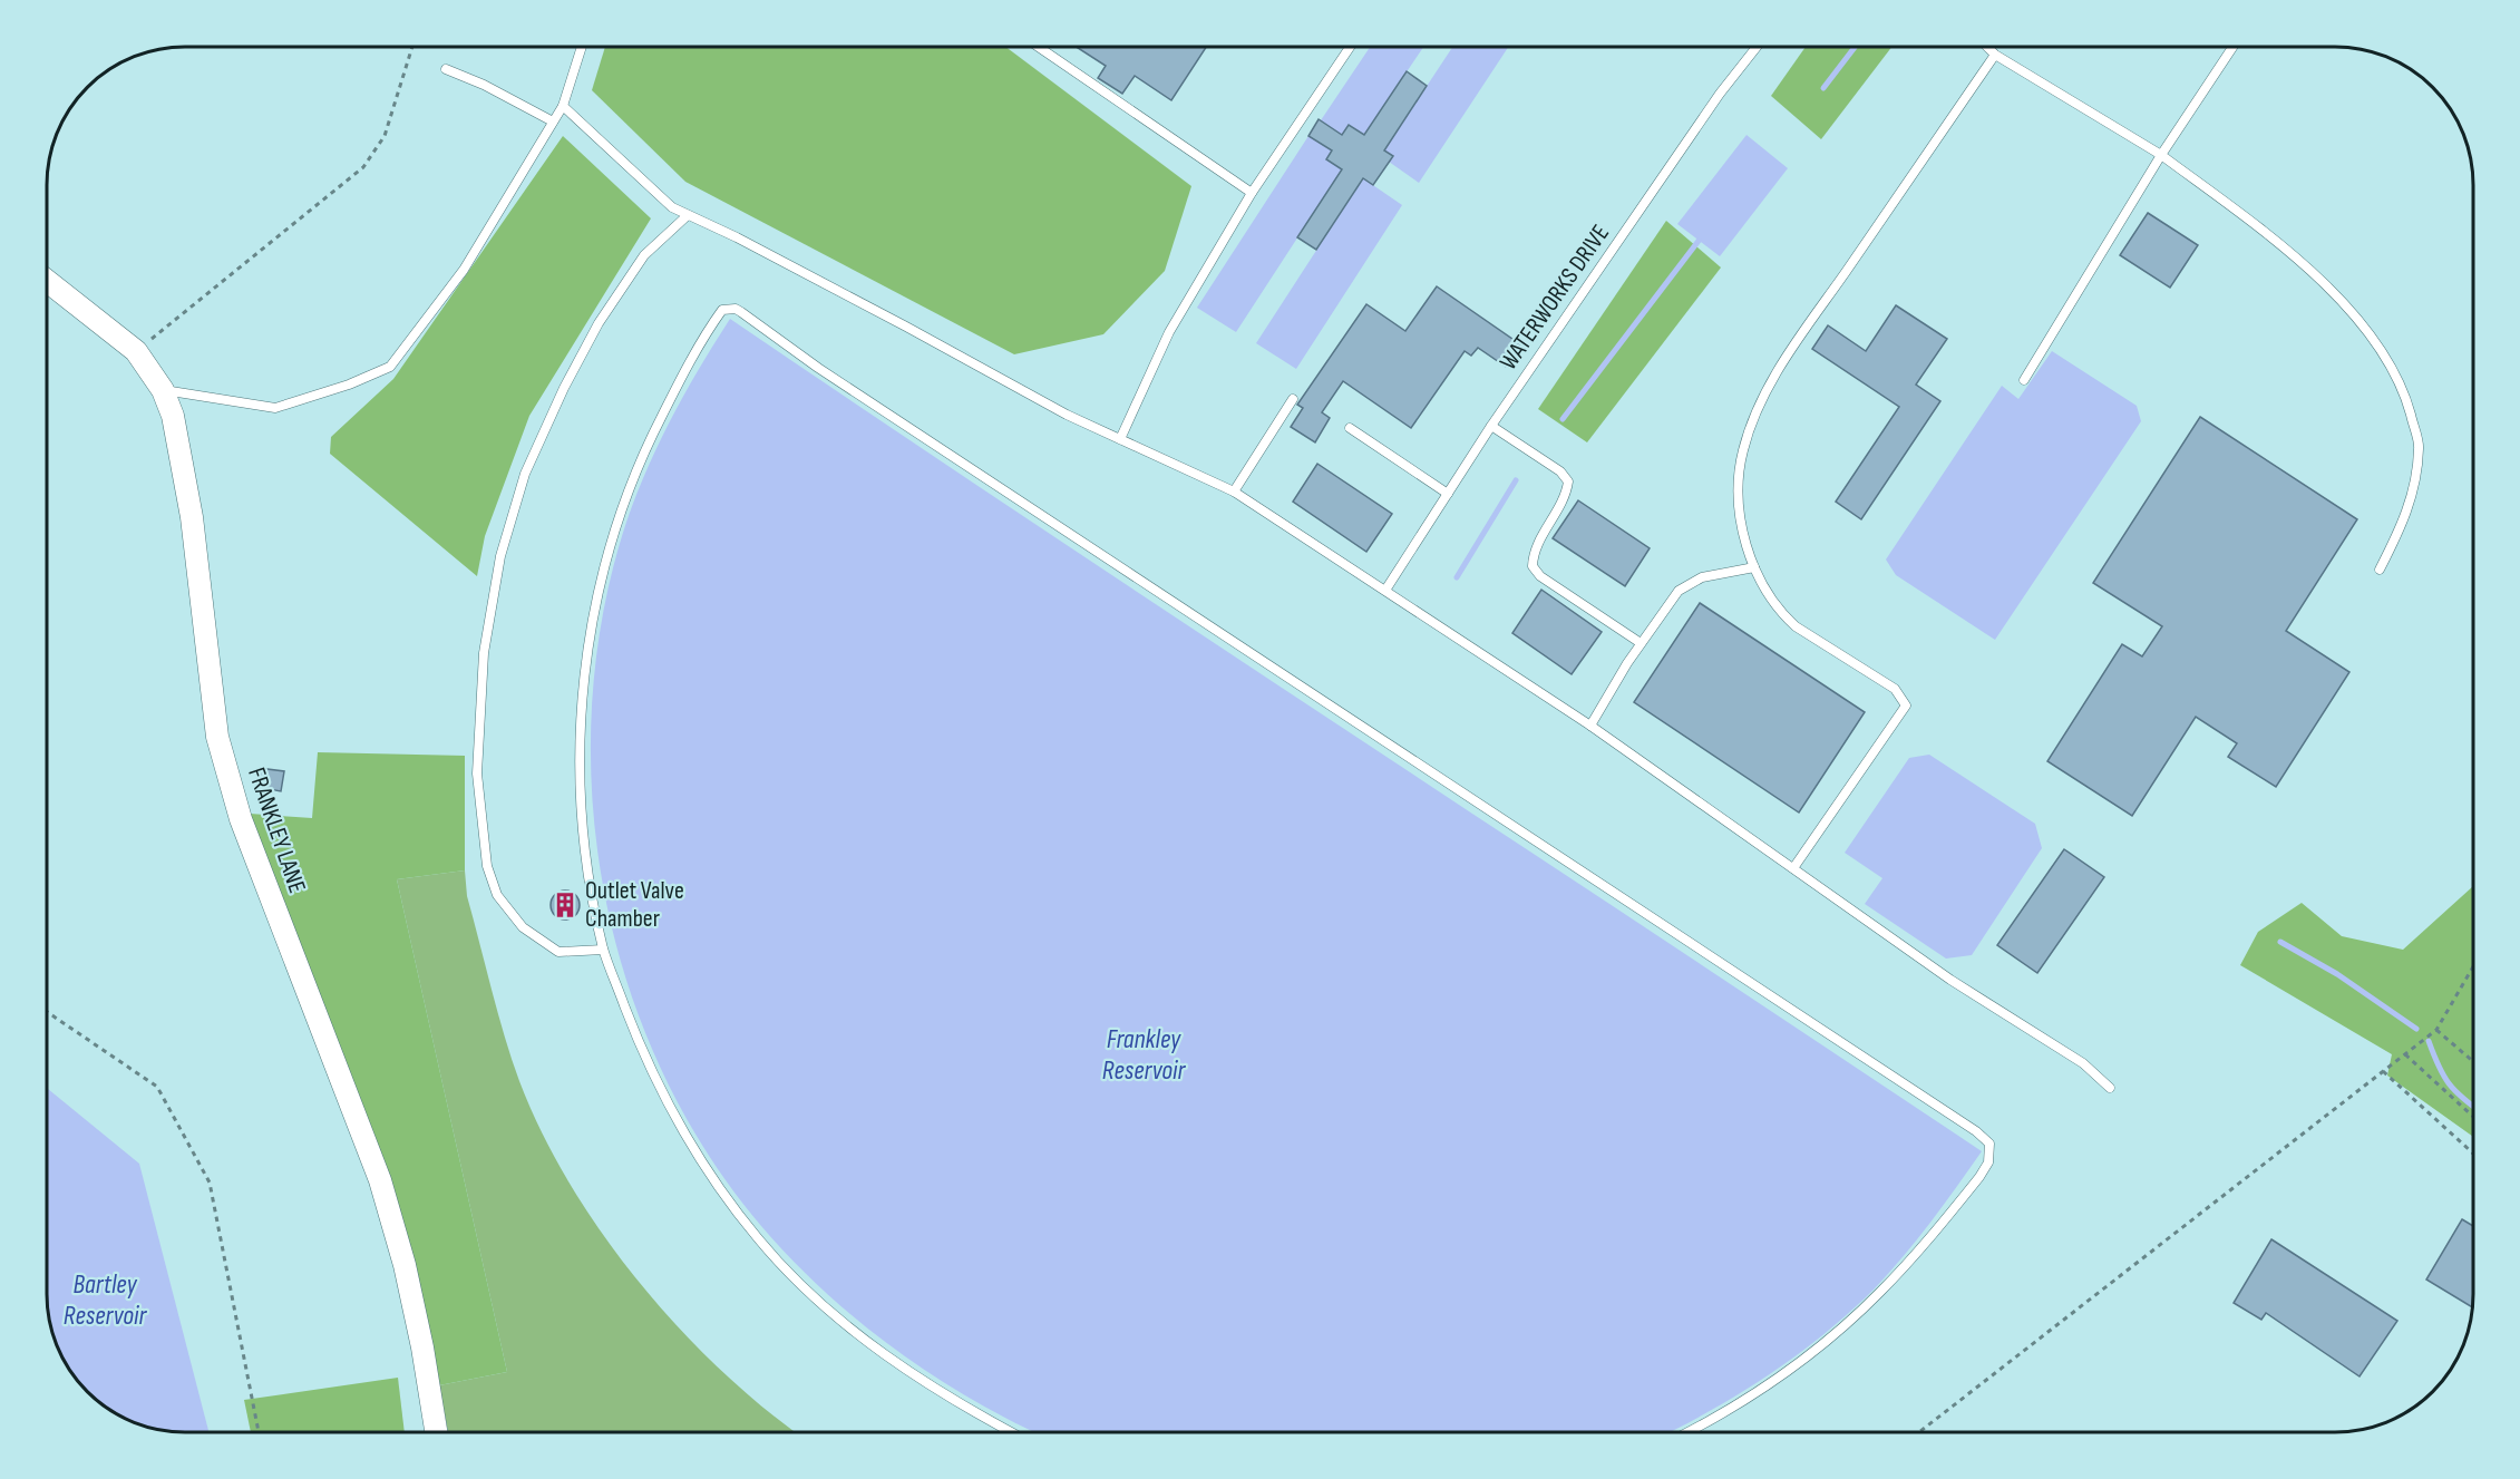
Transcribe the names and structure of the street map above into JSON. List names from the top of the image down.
{
  "streets": {
    "street": ["FRANKLEY LANE"],
    "lane": ["WATERWORKS DRIVE"]
  },
  "water": ["Frankley Reservoir", "Bartley Reservoir"],
  "places": {
    "building": ["Outlet Valve Chamber"]
  }
}
